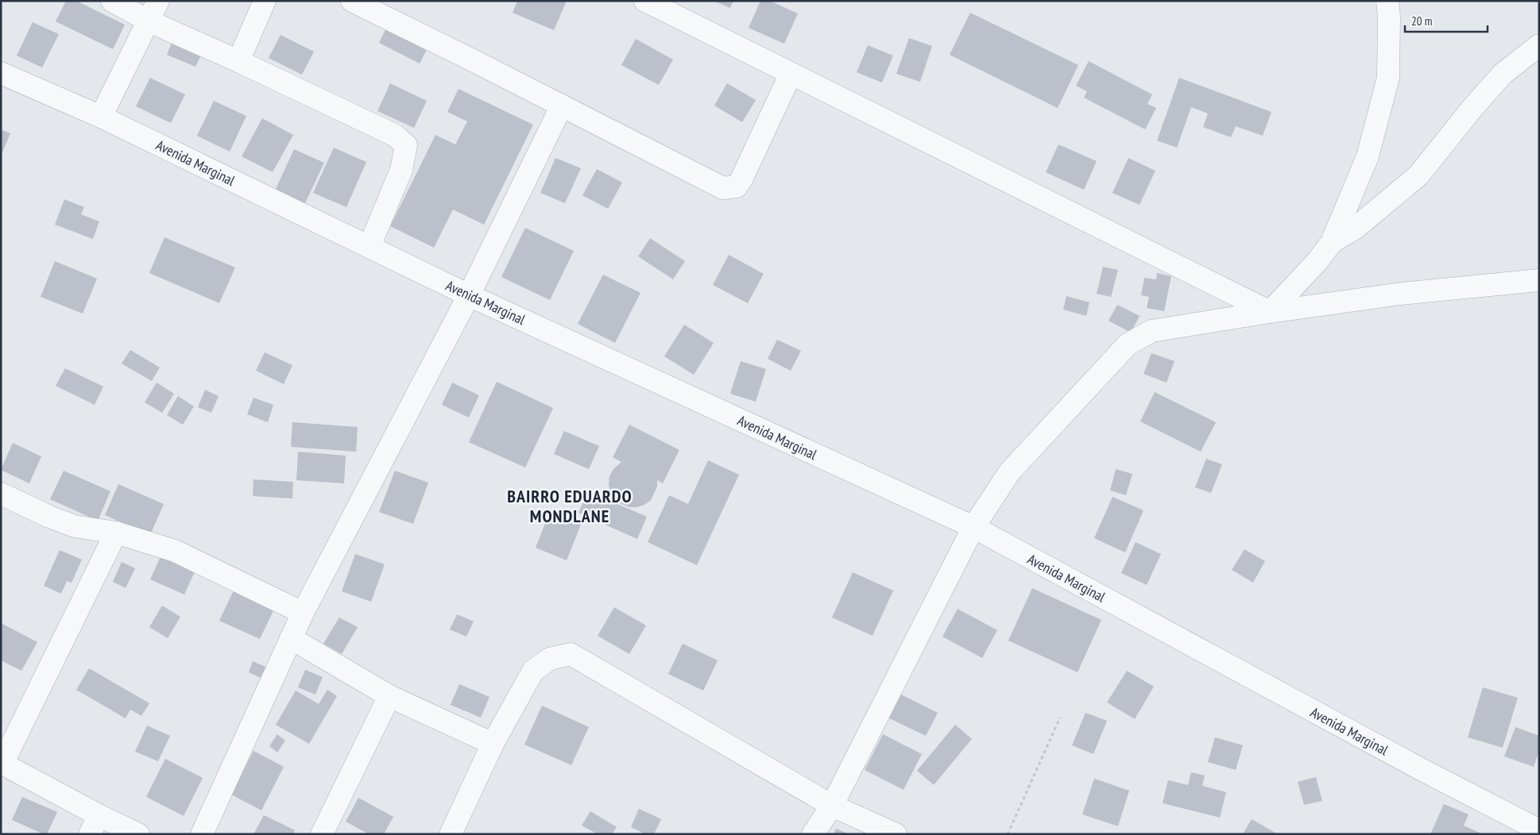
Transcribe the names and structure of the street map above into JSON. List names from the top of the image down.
{
  "streets": {
    "street": ["Avenida Marginal"]
  },
  "districts": ["BAIRRO EDUARDO MONDLANE"],
  "scale_bar": "20 m"
}
